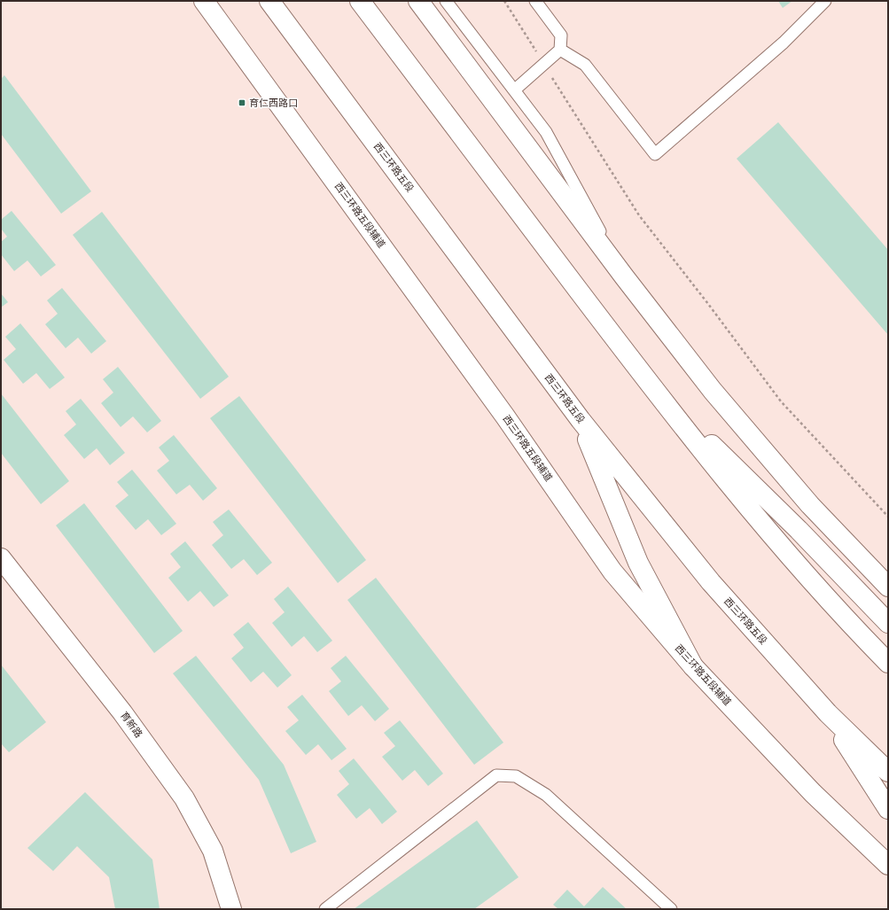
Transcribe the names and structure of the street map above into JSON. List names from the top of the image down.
{
  "streets": {
    "main road": ["西三环路五段", "西三环路五段辅道", "育新路"]
  },
  "places": {
    "transit": ["育仁西路口"]
  }
}
